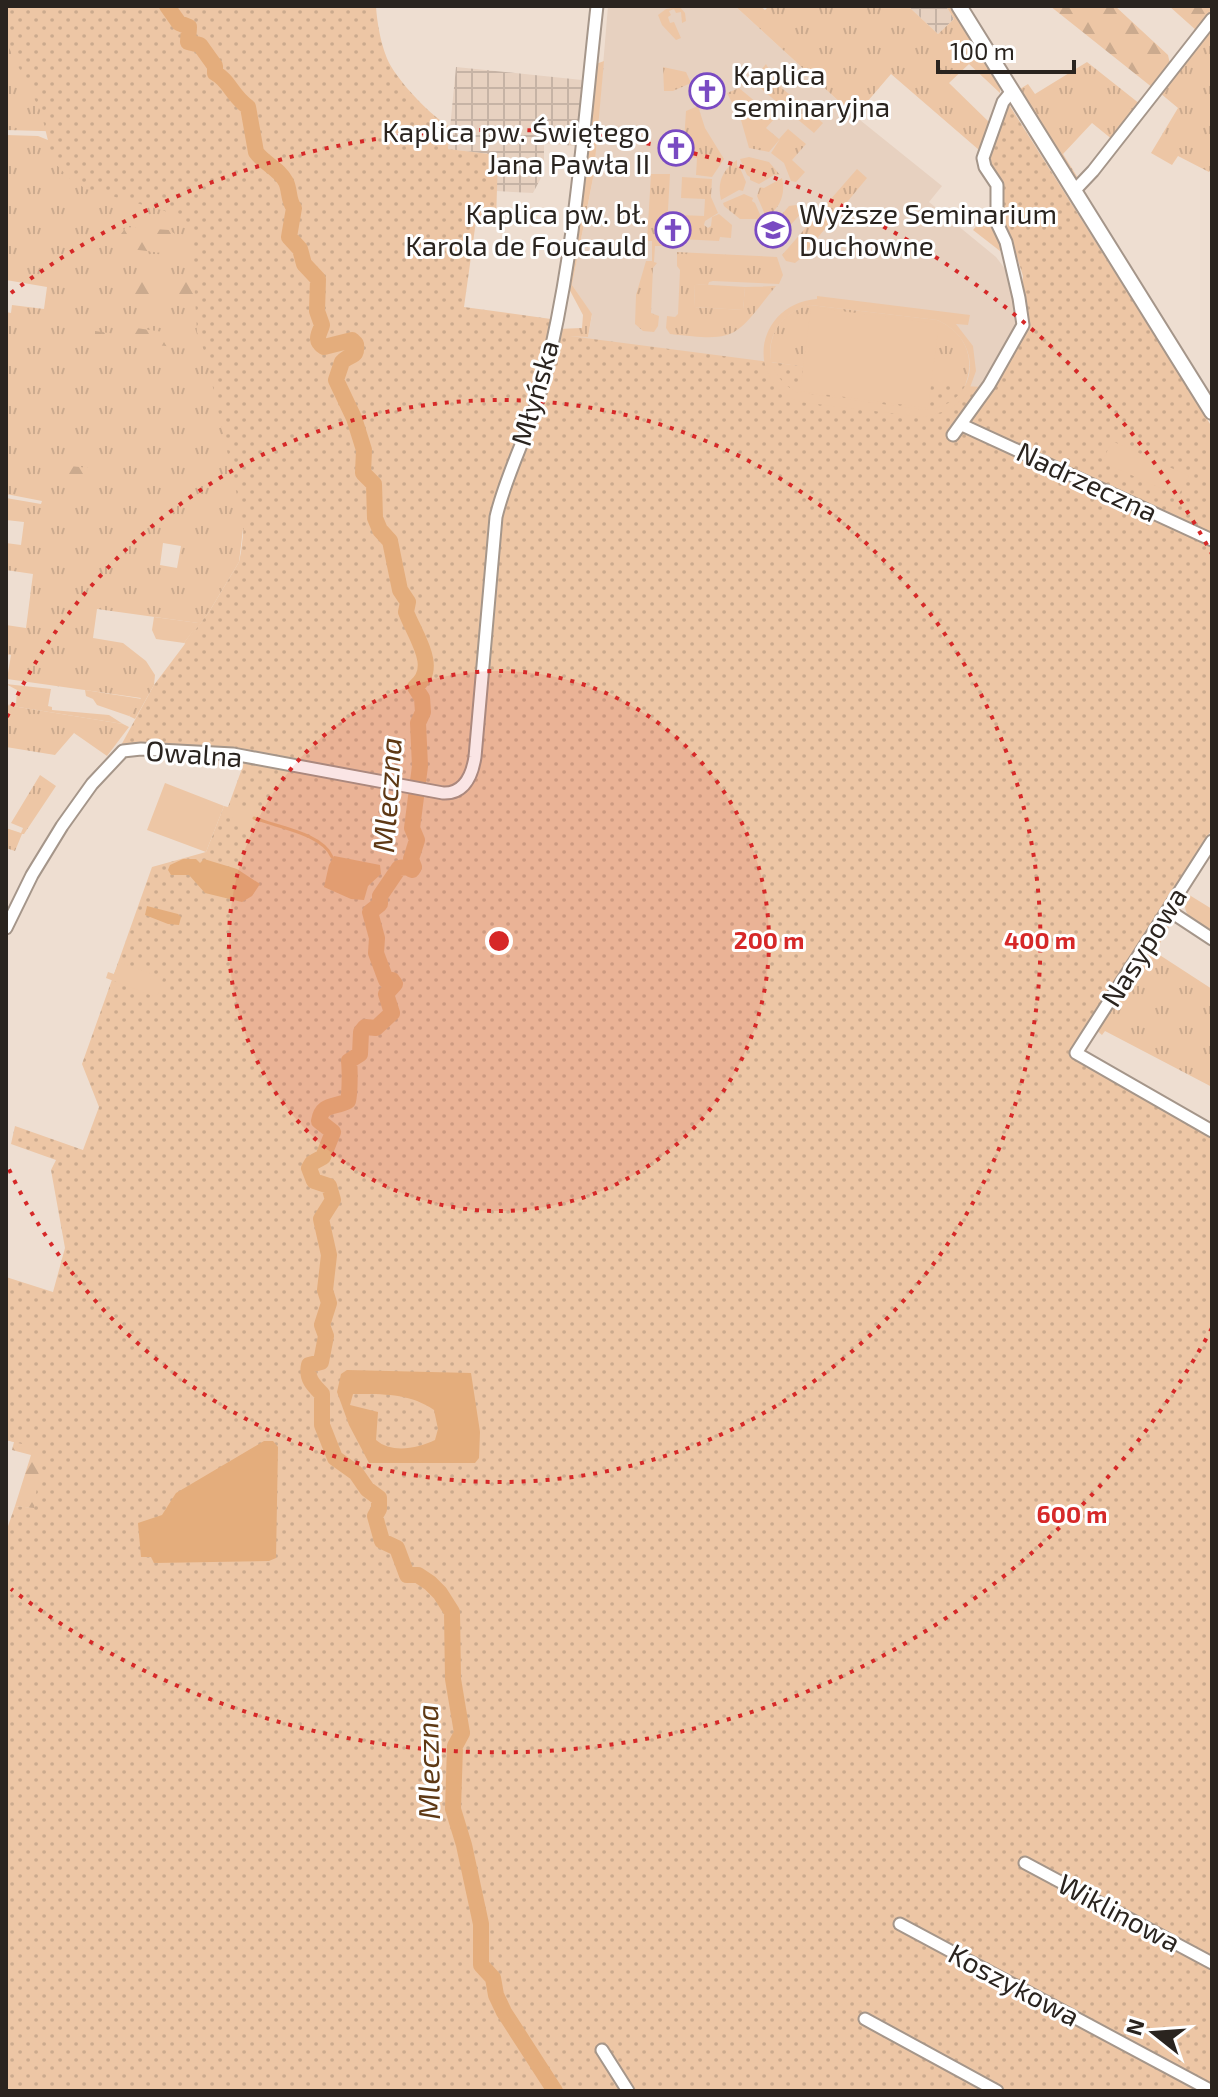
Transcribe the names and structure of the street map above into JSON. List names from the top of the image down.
{
  "streets": {
    "street": [
      "Młyńska",
      "Nadrzeczna",
      "Owalna",
      "Nasypowa",
      "Wiklinowa",
      "Koszykowa"
    ]
  },
  "crossings": [
    ["Młyńska", "Owalna"]
  ],
  "water": ["Mleczna"],
  "places": {
    "church": ["Kaplica seminaryjna", "Kaplica pw. Świętego Jana Pawła II", "Kaplica pw. bł. Karola de Foucauld"],
    "school or university": ["Wyższe Seminarium Duchowne"]
  },
  "scale_bar": "100 m",
  "north": "left",
  "rings": ["200 m", "400 m", "600 m"]
}
